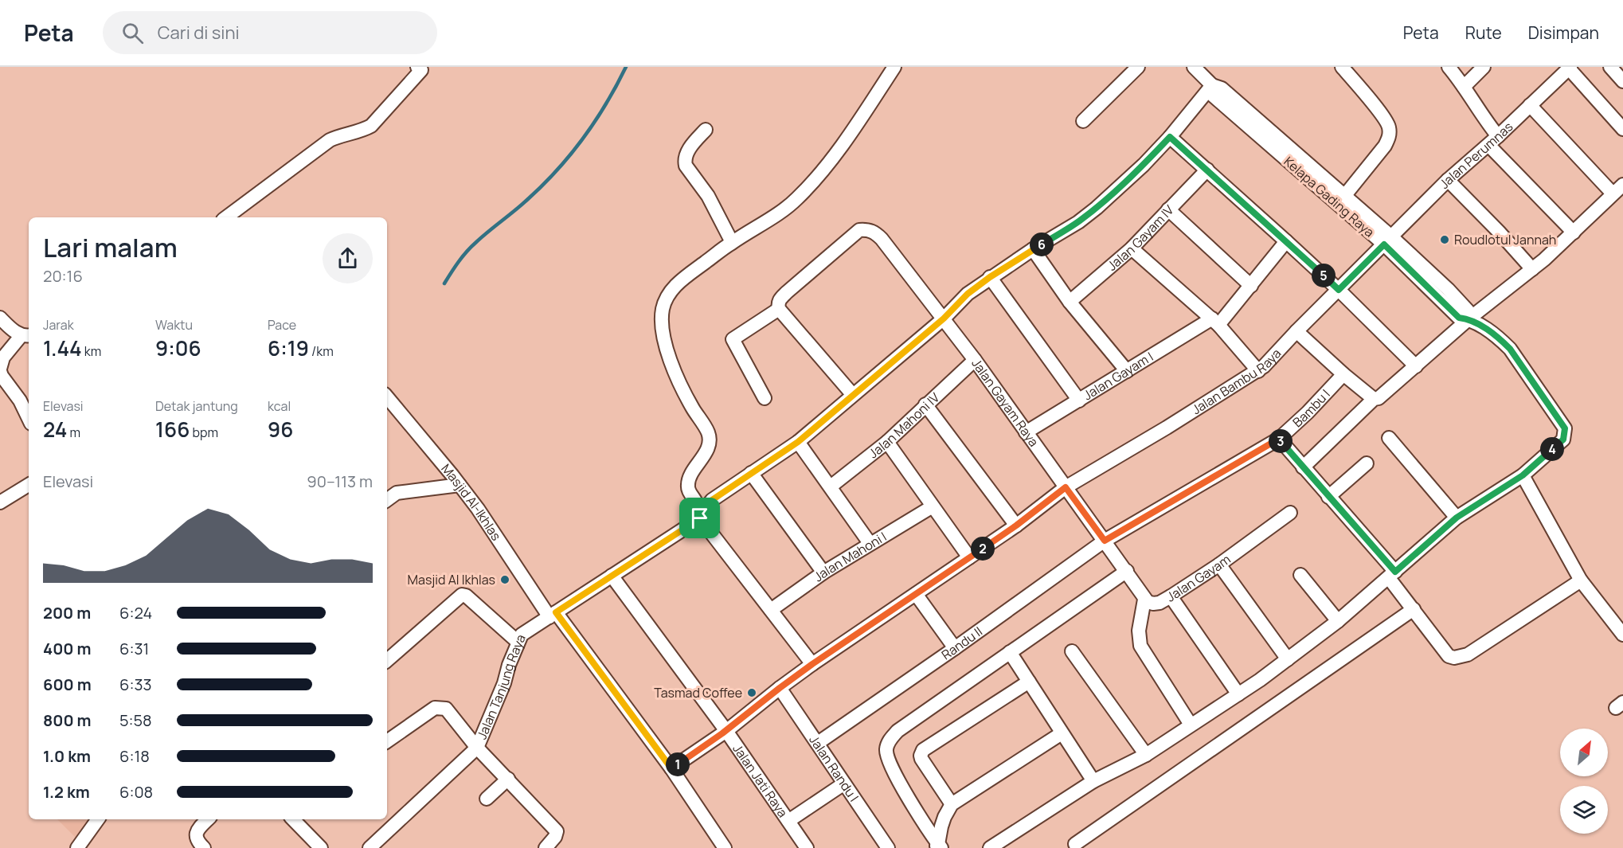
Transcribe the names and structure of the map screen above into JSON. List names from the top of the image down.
{
  "streets": {
    "street": [
      "Jalan Perumnas",
      "Kelapa Gading Raya",
      "Jalan Gayam IV",
      "Jalan Gayam I",
      "Jalan Bambu Raya",
      "Jalan Gayam Raya",
      "Bambu I",
      "Jalan Mahoni IV",
      "Masjid Al-Ikhlas",
      "Jalan Mahoni I",
      "Jalan Gayam",
      "Randu II",
      "Jalan Tanjung Raya",
      "Jalan Randu I",
      "Jalan Jati Raya"
    ]
  },
  "crossings": [
    ["Jalan Perumnas", "Kelapa Gading Raya"],
    ["Jalan Perumnas", "Jalan Bambu Raya"],
    ["Kelapa Gading Raya", "Jalan Bambu Raya"],
    ["Jalan Gayam I", "Jalan Gayam Raya"],
    ["Jalan Bambu Raya", "Jalan Gayam Raya"],
    ["Jalan Bambu Raya", "Masjid Al-Ikhlas"],
    ["Jalan Bambu Raya", "Jalan Randu I"],
    ["Jalan Bambu Raya", "Jalan Jati Raya"],
    ["Jalan Gayam Raya", "Jalan Mahoni IV"],
    ["Bambu I", "Randu II"],
    ["Masjid Al-Ikhlas", "Jalan Tanjung Raya"],
    ["Randu II", "Jalan Randu I"],
    ["Jalan Tanjung Raya", "Jalan Jati Raya"]
  ],
  "places": ["Roudlotul Jannah", "Masjid Al Ikhlas", "Tasmad Coffee"],
  "north": "top right",
  "page": {
    "header": "Peta",
    "search": "Cari di sini",
    "nav": ["Peta", "Rute", "Disimpan"],
    "heading": ["Lari malam", "20:16"],
    "pins": [
      "6",
      "5",
      "3",
      "4",
      "2",
      "1"
    ],
    "stats": [
      ["Jarak", "1.44 km"],
      ["Waktu", "9:06"],
      ["Pace", "6:19 /km"],
      ["Elevasi", "24 m"],
      ["Detak jantung", "166 bpm"],
      ["kcal", "96"]
    ],
    "chart": ["Elevasi", "90–113 m"],
    "list": [
      {
        "name": "200 m",
        "note": "6:24"
      },
      {
        "name": "400 m",
        "note": "6:31"
      },
      {
        "name": "600 m",
        "note": "6:33"
      },
      {
        "name": "800 m",
        "note": "5:58"
      },
      {
        "name": "1.0 km",
        "note": "6:18"
      },
      {
        "name": "1.2 km",
        "note": "6:08"
      }
    ]
  }
}
